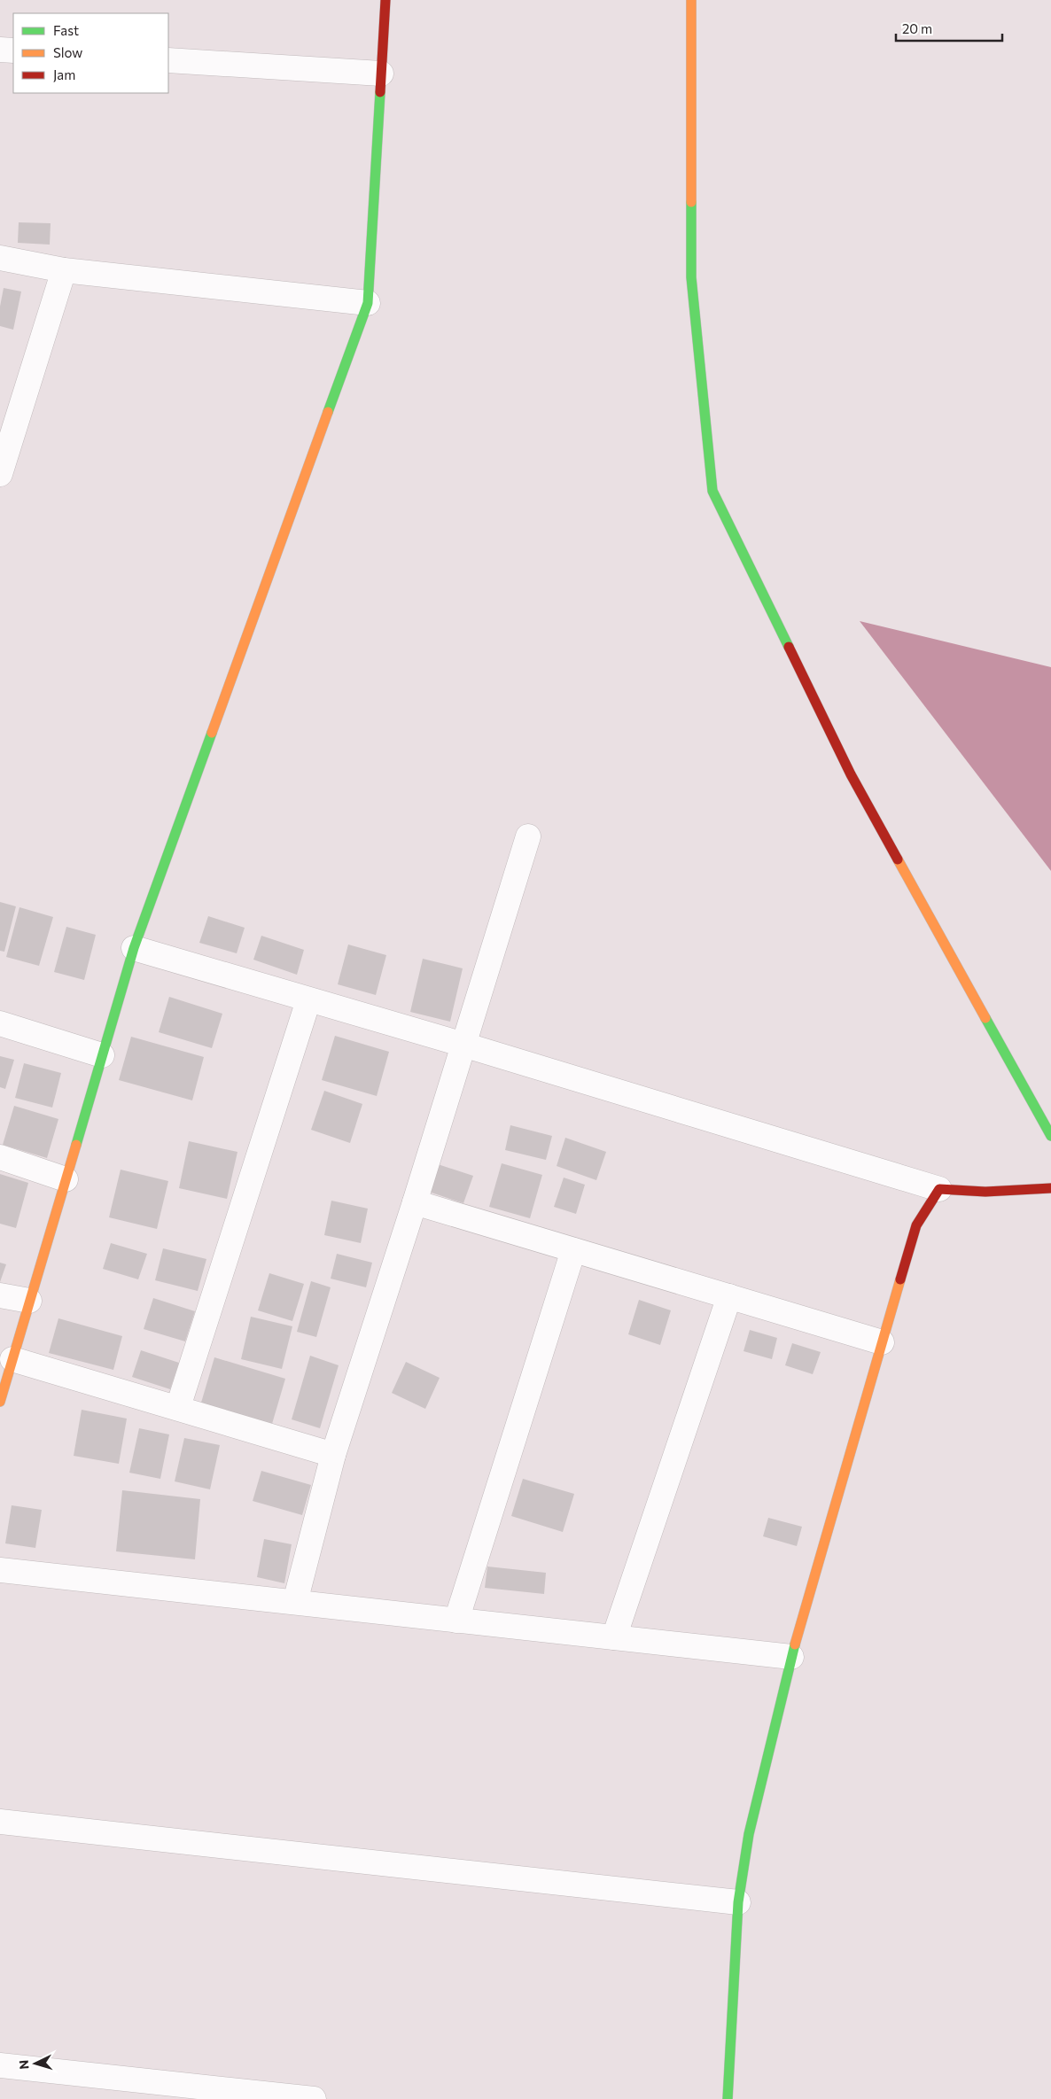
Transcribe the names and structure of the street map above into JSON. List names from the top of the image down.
{
  "legend": ["Fast", "Slow", "Jam"],
  "scale_bar": "20 m",
  "north": "left"
}
